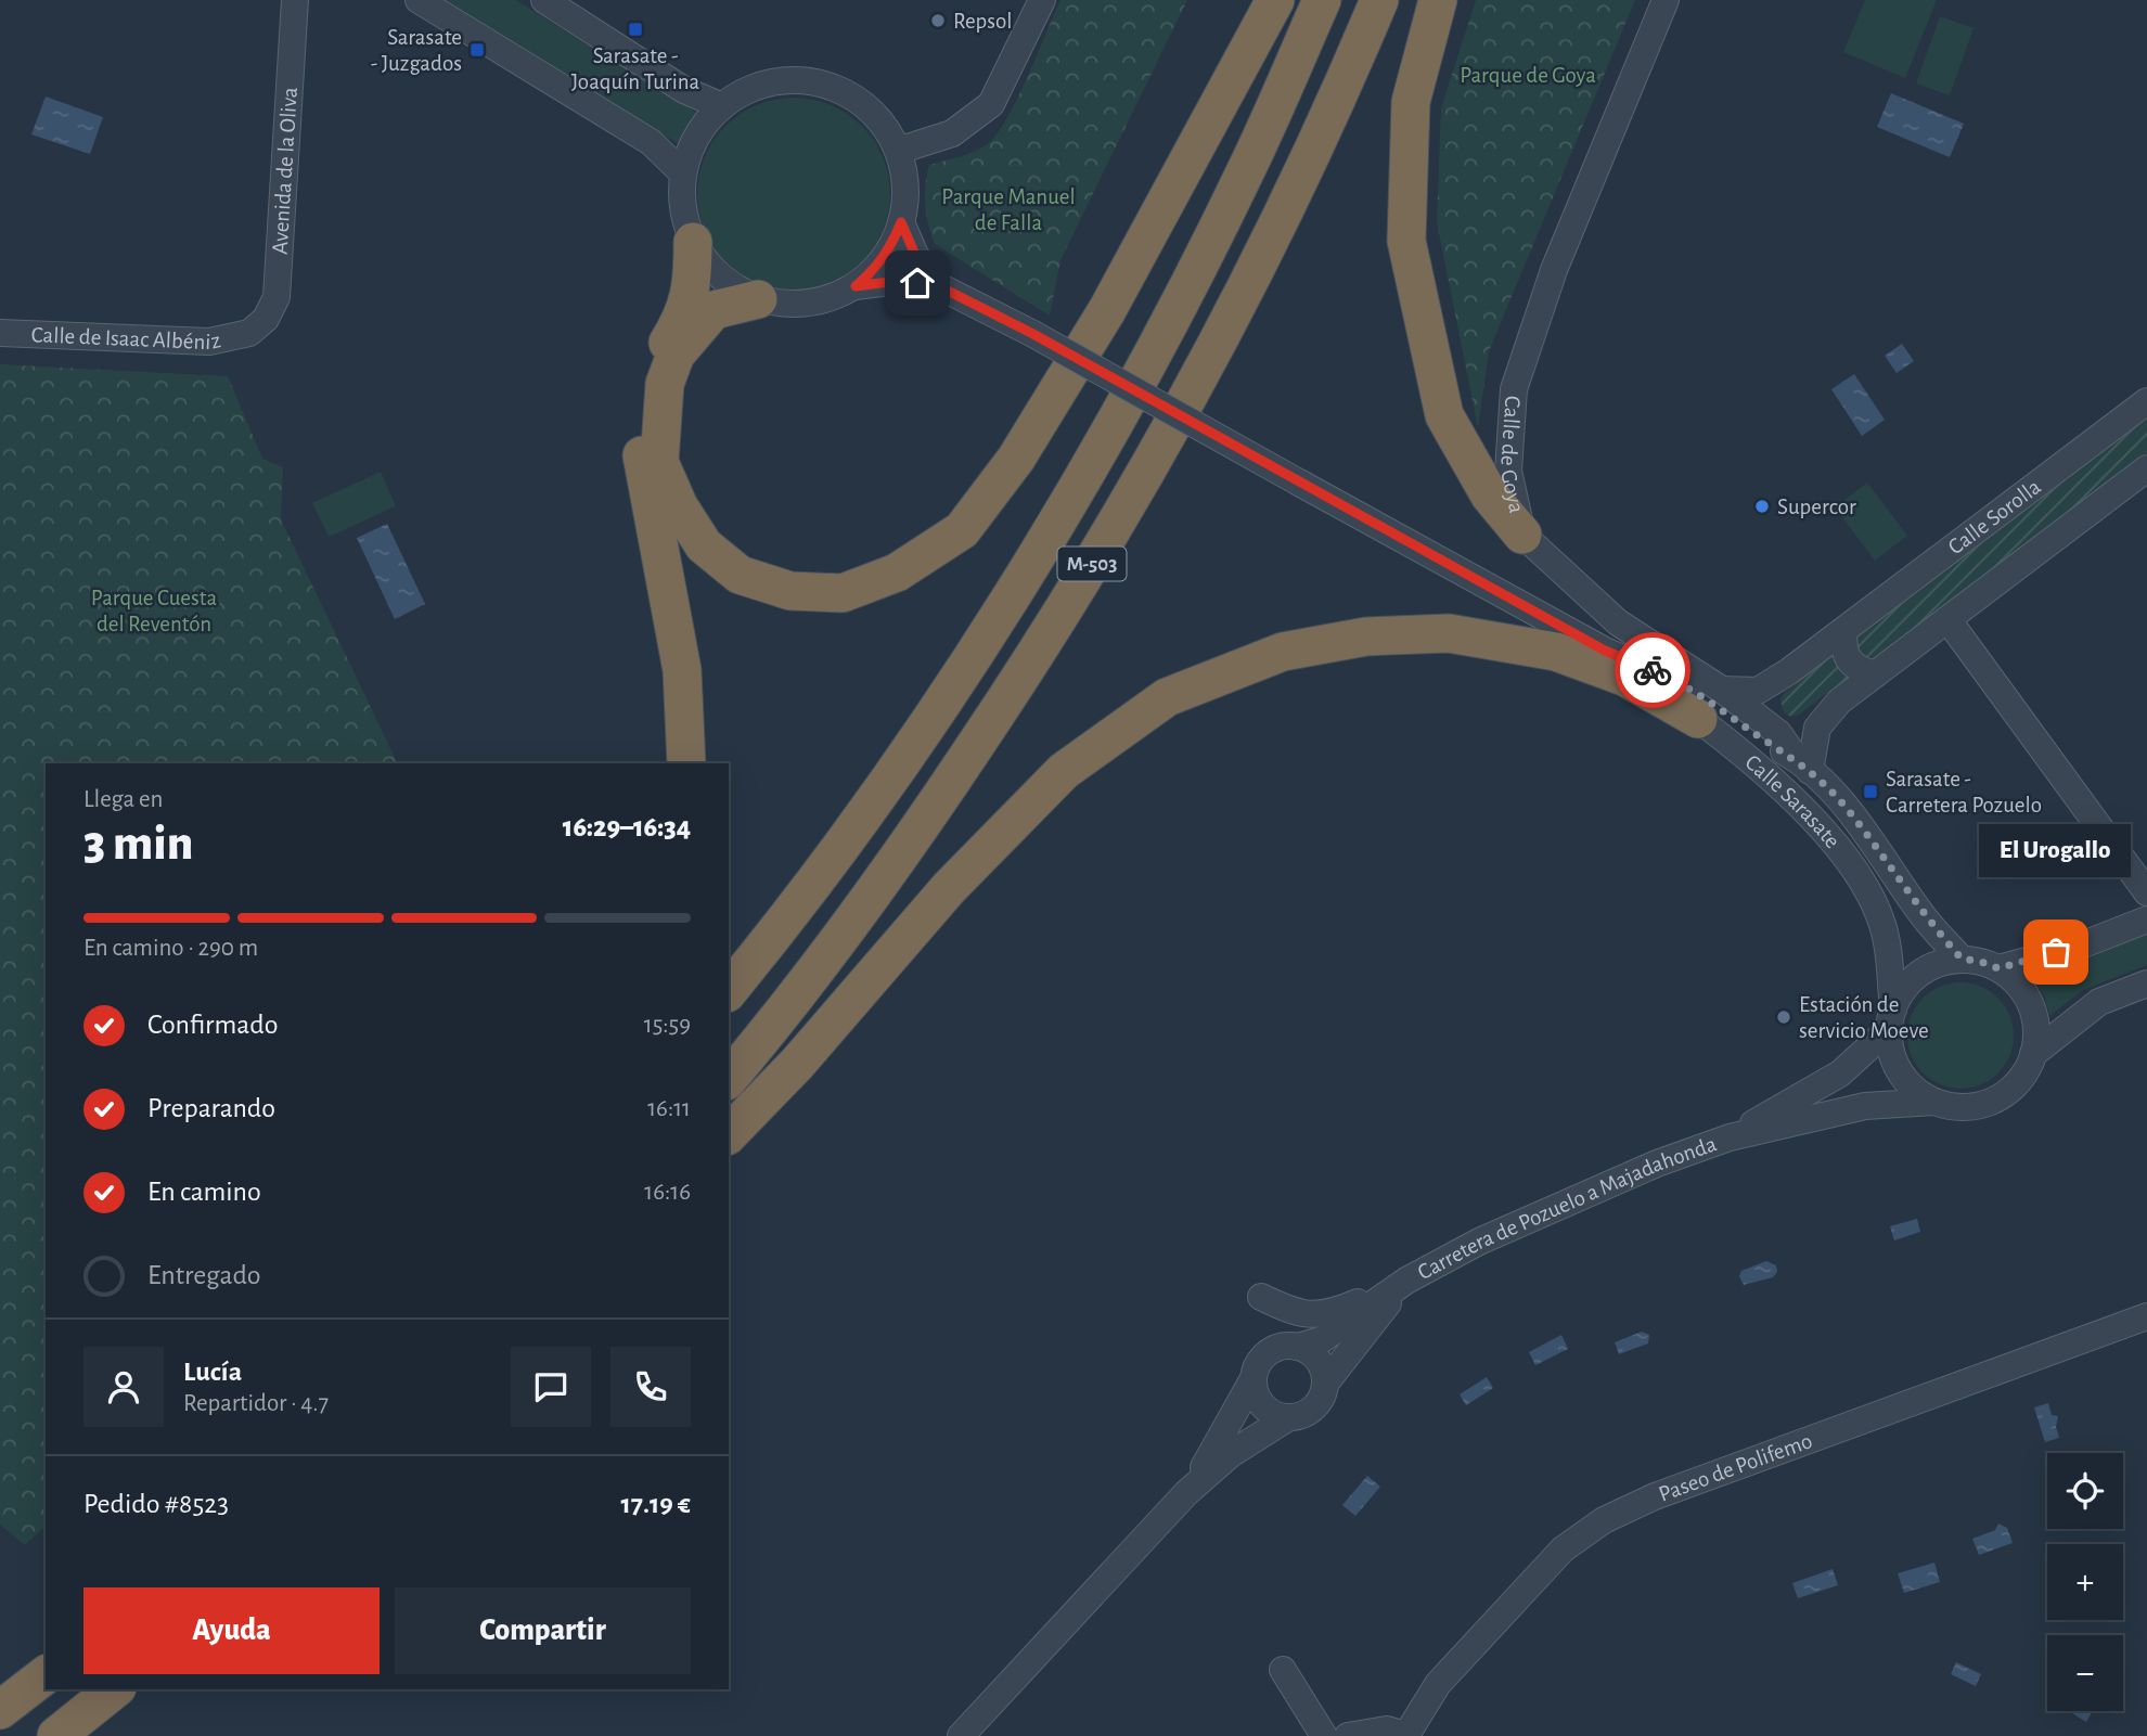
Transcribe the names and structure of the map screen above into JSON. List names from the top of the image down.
{
  "streets": {
    "highway": ["M-503"],
    "street": [
      "Avenida de la Oliva",
      "Calle de Isaac Albéniz",
      "Calle de Goya",
      "Calle Sorolla",
      "Calle Sarasate",
      "Carretera de Pozuelo a Majadahonda",
      "Paseo de Polifemo"
    ]
  },
  "crossings": [
    ["Avenida de la Oliva", "Calle de Isaac Albéniz"],
    ["Calle de Goya", "Calle Sorolla"],
    ["Calle de Goya", "Calle Sarasate"],
    ["Calle Sarasate", "Carretera de Pozuelo a Majadahonda"]
  ],
  "parks": ["Parque de Goya", "Parque Manuel de Falla", "Parque Cuesta del Reventón"],
  "places": {
    "other": [
      "Repsol",
      "Supercor",
      "El Urogallo",
      "Estación de servicio Moeve"
    ],
    "transit": ["Sarasate - Joaquín Turina", "Sarasate - Juzgados", "Sarasate - Carretera Pozuelo"]
  },
  "page": {
    "heading": ["3 min", "Llega en", "16:29–16:34"],
    "panel": [
      "Lucía",
      "Repartidor · 4.7",
      "Pedido #8523",
      "17.19 €"
    ],
    "bubble": "El Urogallo",
    "bar": "En camino · 290 m",
    "list": [
      ["Confirmado", "15:59"],
      ["Preparando", "16:11"],
      ["En camino", "16:16"],
      "Entregado"
    ],
    "map_buttons": ["+", "−"],
    "buttons": ["Ayuda", "Compartir"]
  }
}
